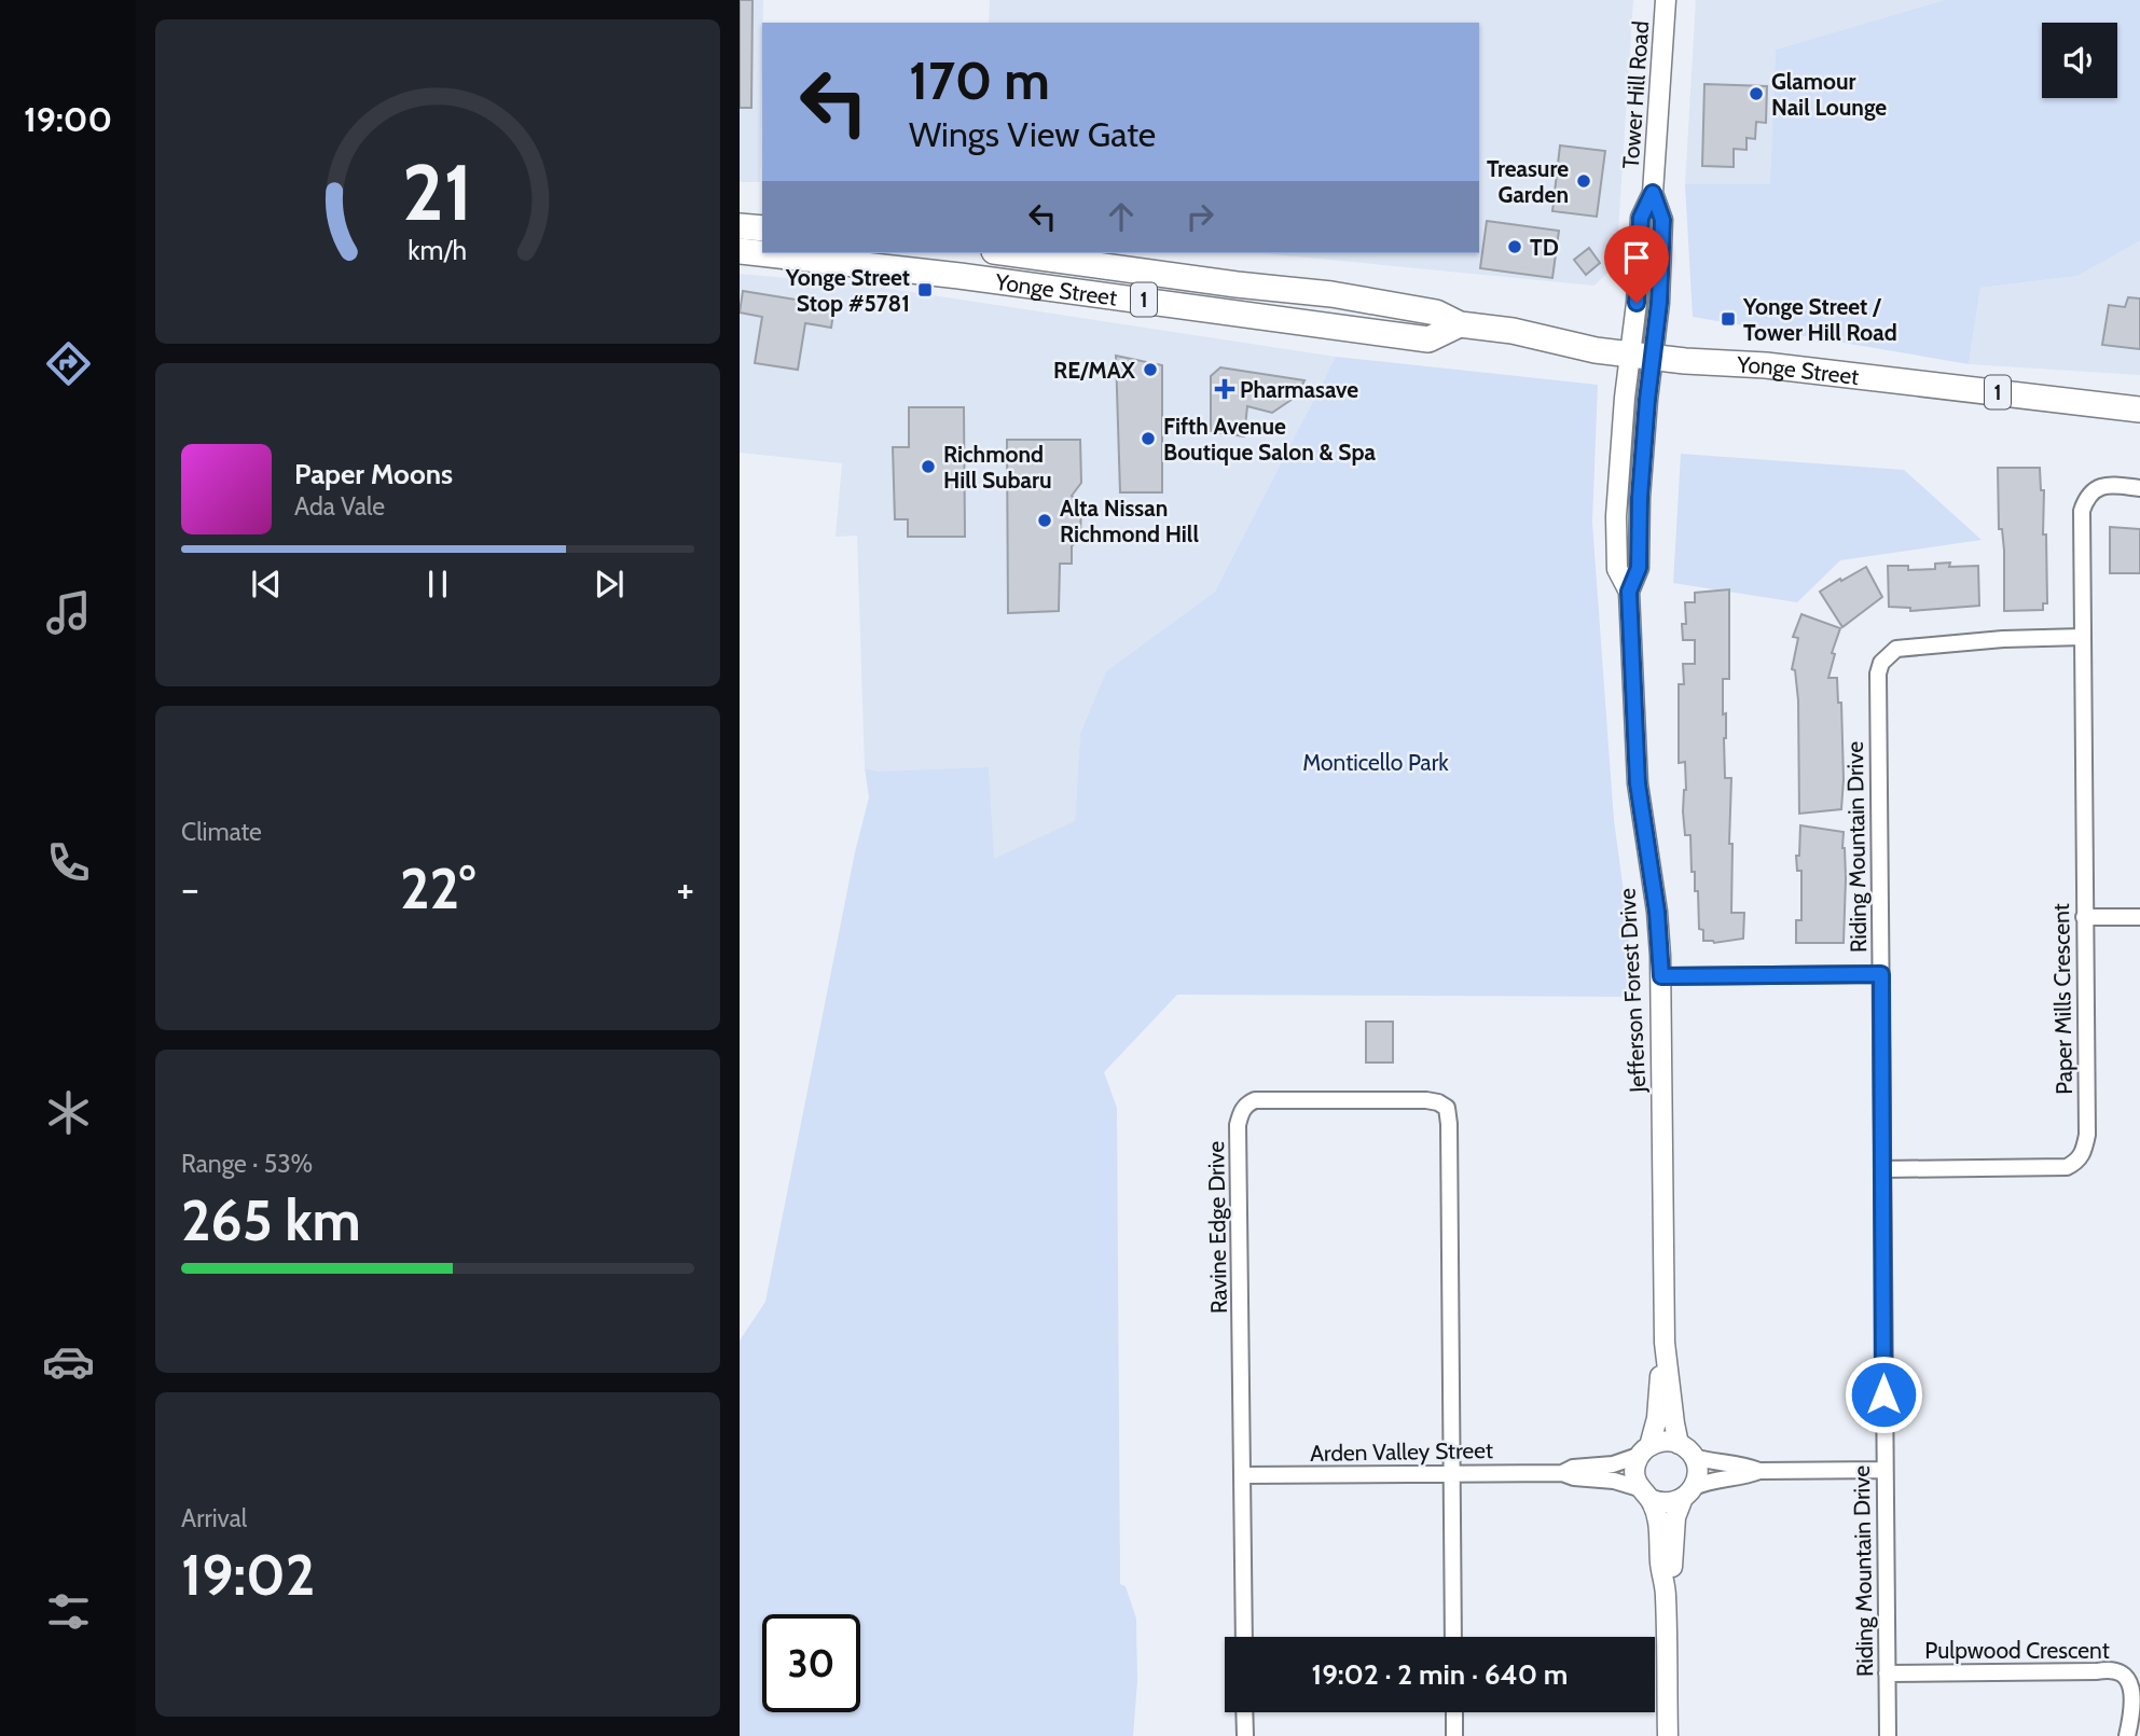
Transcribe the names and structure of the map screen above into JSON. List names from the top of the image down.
{
  "streets": {
    "main road": ["Yonge Street", "1"],
    "street": [
      "Tower Hill Road",
      "Riding Mountain Drive",
      "Jefferson Forest Drive",
      "Paper Mills Crescent",
      "Ravine Edge Drive",
      "Arden Valley Street",
      "Pulpwood Crescent"
    ]
  },
  "crossings": [
    ["Tower Hill Road", "Yonge Street"],
    ["Tower Hill Road", "Jefferson Forest Drive"],
    ["Yonge Street", "Jefferson Forest Drive"],
    ["Riding Mountain Drive", "Paper Mills Crescent"],
    ["Riding Mountain Drive", "Pulpwood Crescent"],
    ["Jefferson Forest Drive", "Arden Valley Street"],
    ["Ravine Edge Drive", "Arden Valley Street"]
  ],
  "parks": ["Monticello Park"],
  "places": {
    "other": [
      "Glamour Nail Lounge",
      "Treasure Garden",
      "TD",
      "RE/MAX",
      "Fifth Avenue Boutique Salon & Spa",
      "Richmond Hill Subaru",
      "Alta Nissan Richmond Hill"
    ],
    "transit": ["Yonge Street Stop #5781", "Yonge Street / Tower Hill Road"],
    "health": ["Pharmasave"]
  },
  "page": {
    "tabs": "19:00",
    "turn": ["170 m", "Wings View Gate"],
    "song": ["Paper Moons", "Ada Vale"],
    "tile": [
      "Climate",
      ["Range · 53%", "265 km"],
      ["Arrival", "19:02"]
    ],
    "heat": ["−", "22°", "+"],
    "limit": "30",
    "trip": "19:02 · 2 min · 640 m",
    "gauge": ["21", "km/h"]
  }
}
